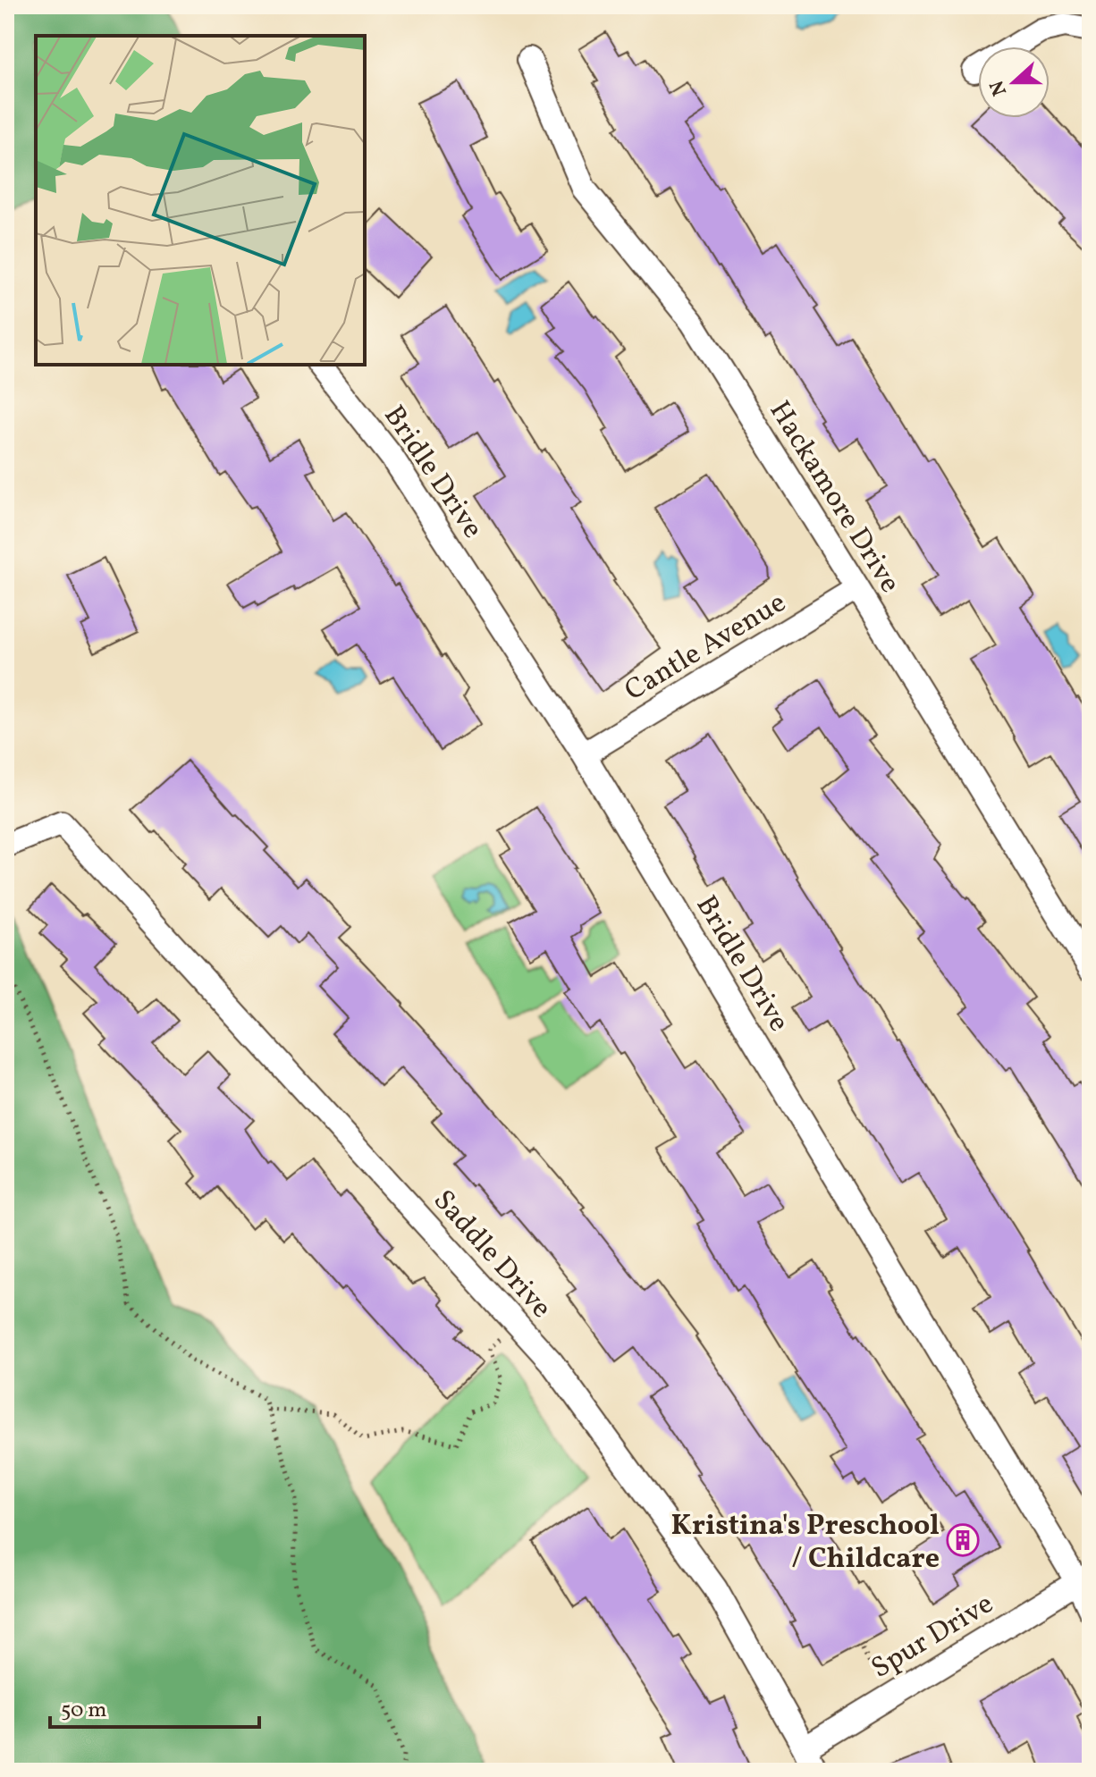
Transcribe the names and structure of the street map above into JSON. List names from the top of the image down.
{
  "streets": {
    "street": [
      "Bridle Drive",
      "Hackamore Drive",
      "Cantle Avenue",
      "Saddle Drive",
      "Spur Drive"
    ]
  },
  "crossings": [
    ["Bridle Drive", "Cantle Avenue"],
    ["Bridle Drive", "Spur Drive"],
    ["Hackamore Drive", "Cantle Avenue"],
    ["Saddle Drive", "Spur Drive"]
  ],
  "places": {
    "building": ["Kristina's Preschool / Childcare"]
  },
  "scale_bar": "50 m",
  "north": "left"
}
